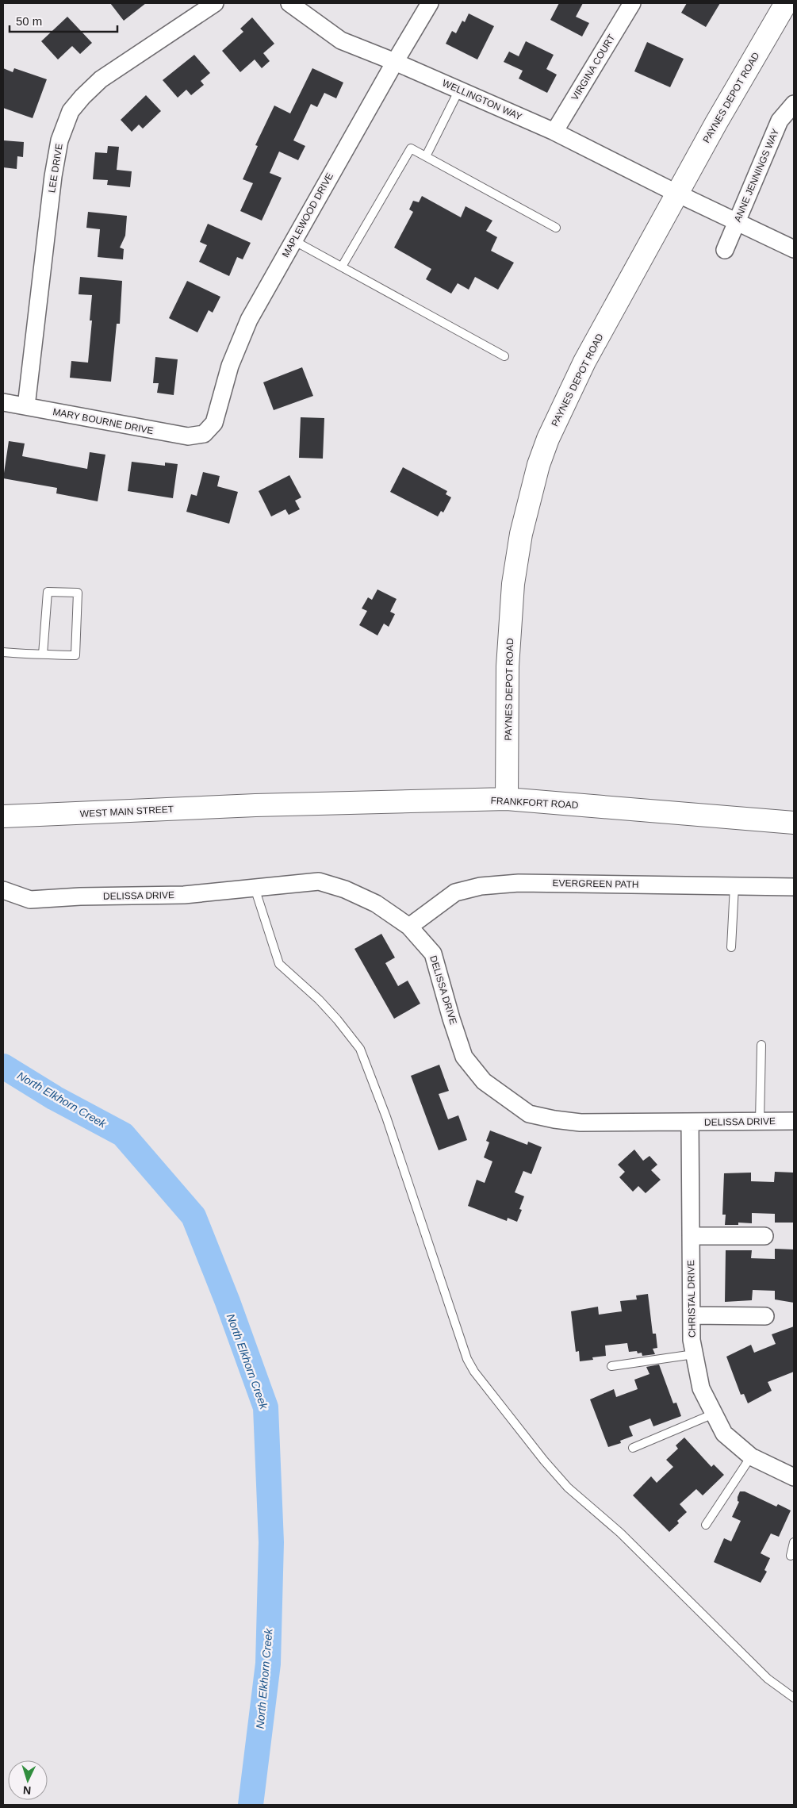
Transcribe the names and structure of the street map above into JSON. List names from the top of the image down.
{
  "streets": {
    "main road": ["PAYNES DEPOT ROAD", "FRANKFORT ROAD", "WEST MAIN STREET"],
    "street": [
      "VIRGINA COURT",
      "WELLINGTON WAY",
      "LEE DRIVE",
      "ANNE JENNINGS WAY",
      "MAPLEWOOD DRIVE",
      "MARY BOURNE DRIVE",
      "EVERGREEN PATH",
      "DELISSA DRIVE",
      "CHRISTAL DRIVE"
    ]
  },
  "crossings": [
    ["VIRGINA COURT", "WELLINGTON WAY"],
    ["PAYNES DEPOT ROAD", "WELLINGTON WAY"],
    ["PAYNES DEPOT ROAD", "FRANKFORT ROAD"],
    ["WELLINGTON WAY", "ANNE JENNINGS WAY"],
    ["WELLINGTON WAY", "MAPLEWOOD DRIVE"],
    ["LEE DRIVE", "MARY BOURNE DRIVE"],
    ["MAPLEWOOD DRIVE", "MARY BOURNE DRIVE"],
    ["FRANKFORT ROAD", "WEST MAIN STREET"],
    ["EVERGREEN PATH", "DELISSA DRIVE"],
    ["DELISSA DRIVE", "CHRISTAL DRIVE"]
  ],
  "water": ["North Elkhorn Creek"],
  "scale_bar": "50 m",
  "north": "bottom"
}
